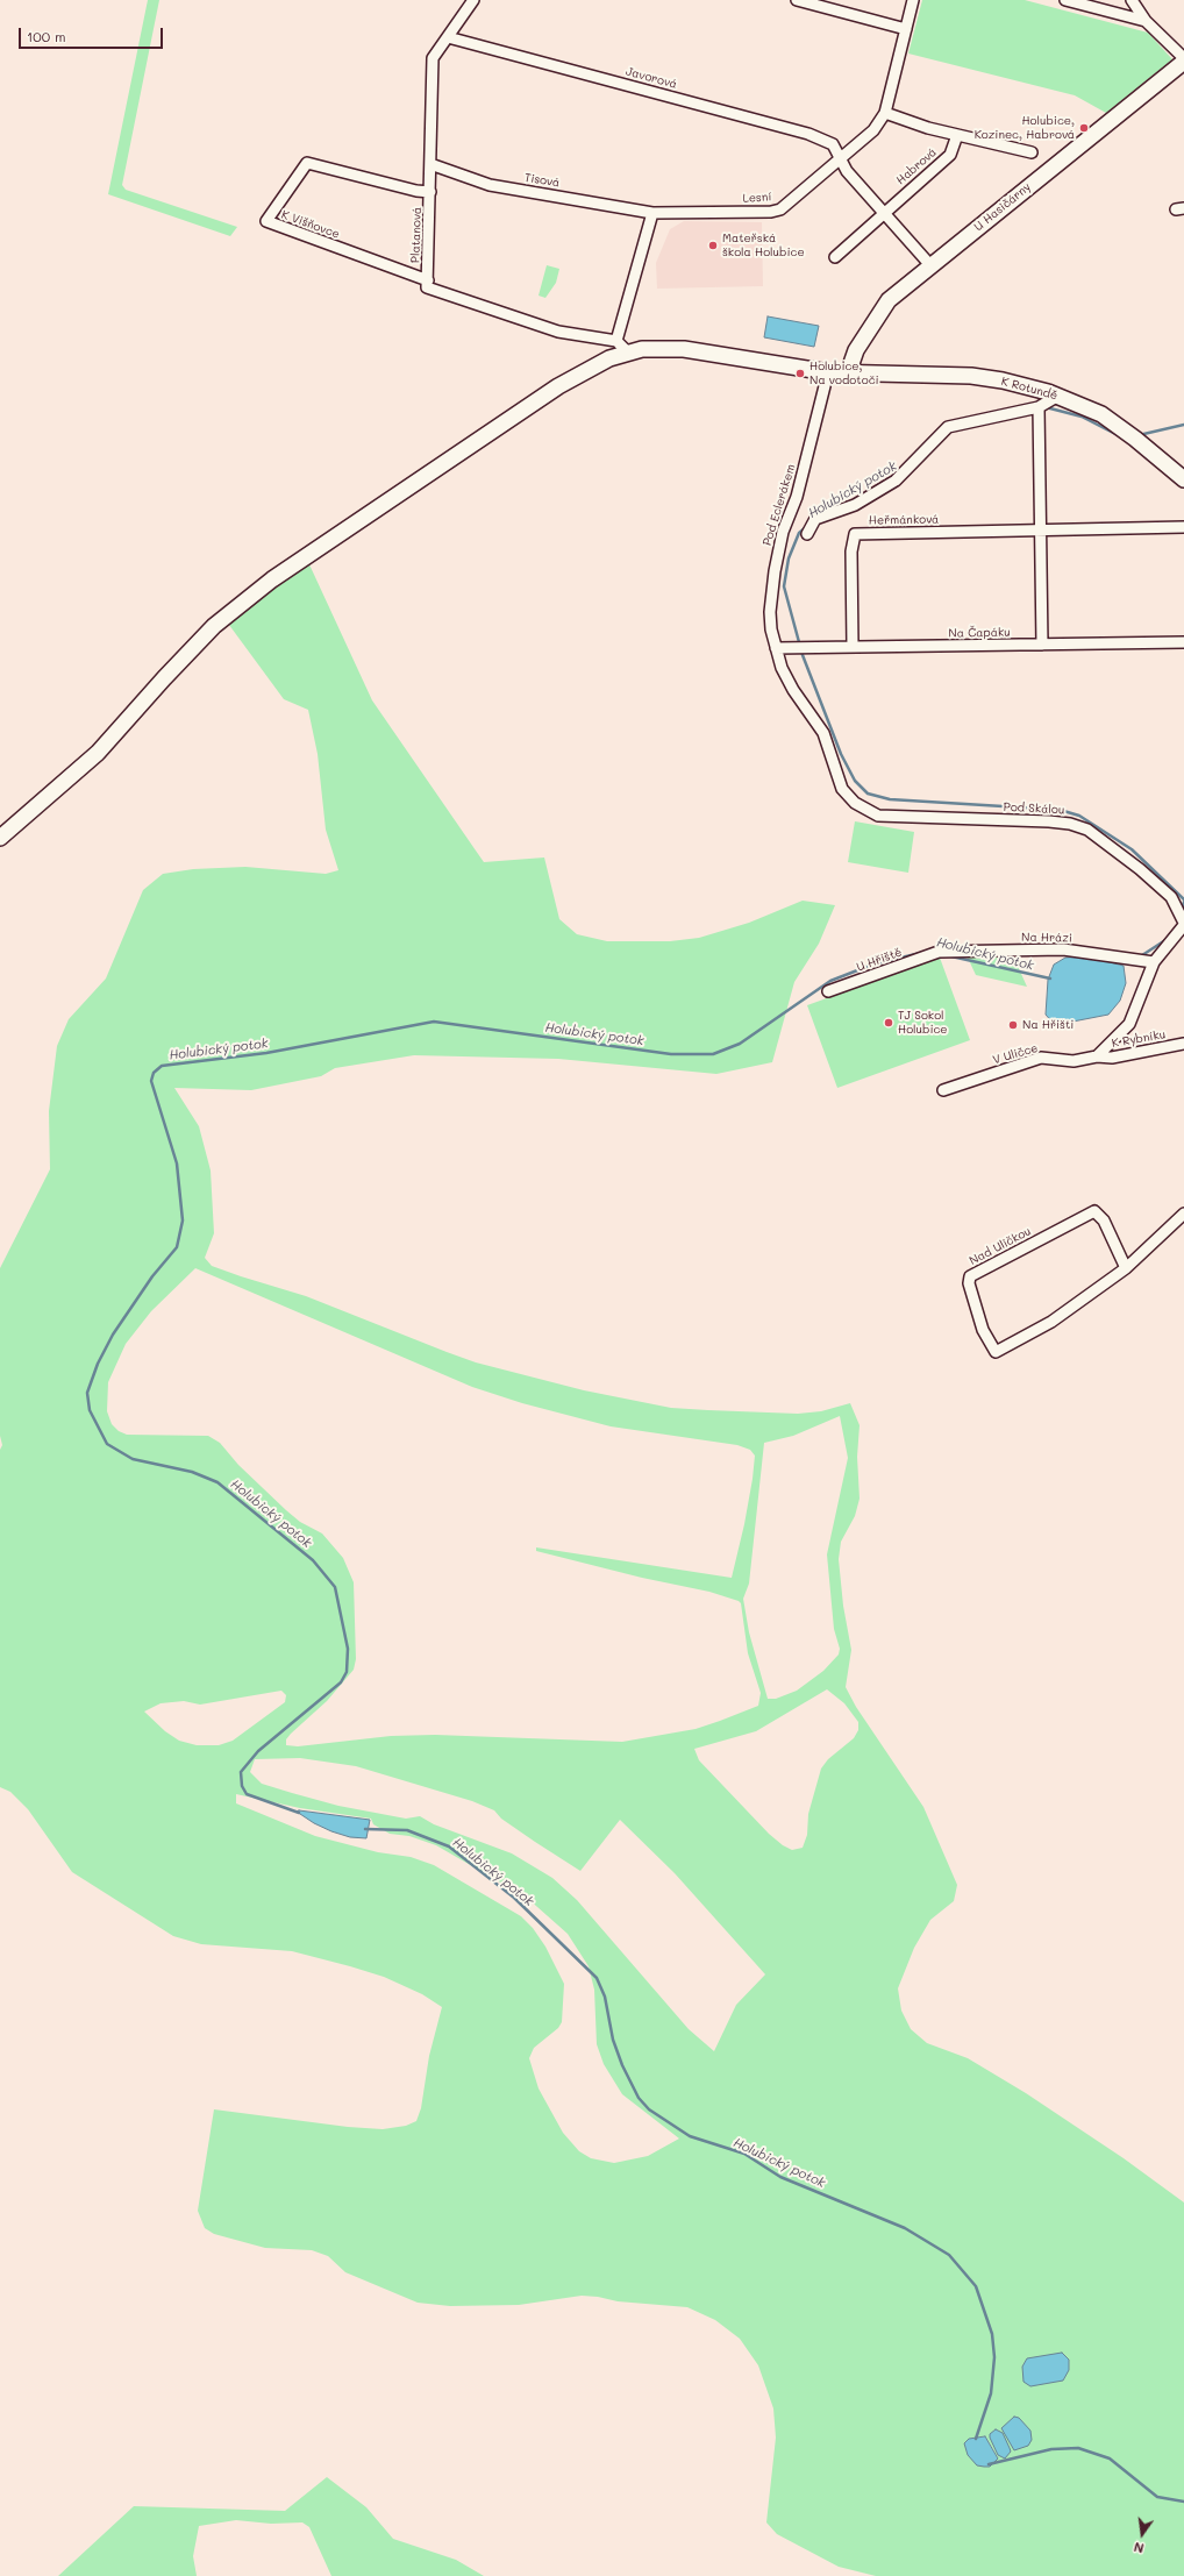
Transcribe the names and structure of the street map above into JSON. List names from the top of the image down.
{
  "streets": {
    "street": [
      "Javorová",
      "Habrová",
      "Tisová",
      "Lesní",
      "U Hasičárny",
      "K Višňovce",
      "Platanová",
      "K Rotundě",
      "Pod Eclerákem",
      "Heřmánková",
      "Na Čapáku",
      "Pod Skálou",
      "Na Hrázi",
      "U Hřiště",
      "K Rybníku",
      "V Uličce",
      "Nad Uličkou"
    ]
  },
  "crossings": [
    ["Javorová", "Lesní"],
    ["Javorová", "Platanová"],
    ["Habrová", "Lesní"],
    ["Tisová", "Lesní"],
    ["Tisová", "Platanová"],
    ["U Hasičárny", "K Rotundě"],
    ["K Višňovce", "Platanová"],
    ["K Rotundě", "Pod Eclerákem"],
    ["Pod Eclerákem", "Na Čapáku"],
    ["Pod Eclerákem", "Pod Skálou"],
    ["Heřmánková", "Na Čapáku"],
    ["Na Hrázi", "U Hřiště"],
    ["K Rybníku", "V Uličce"]
  ],
  "water": ["Holubický potok"],
  "places": [
    "Holubice, Kozinec, Habrová",
    "Mateřská škola Holubice",
    "Holubice, Na vodotoči",
    "TJ Sokol Holubice",
    "Na Hřišti"
  ],
  "scale_bar": "100 m",
  "north": "bottom"
}
